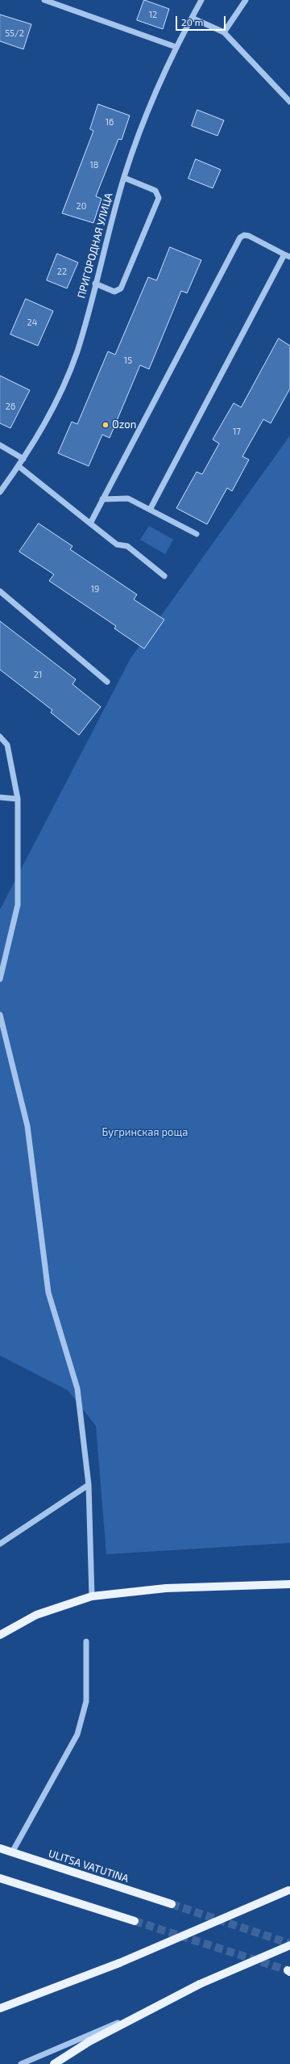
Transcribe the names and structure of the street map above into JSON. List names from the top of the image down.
{
  "streets": {
    "main road": ["ULITSA VATUTINA"],
    "street": ["ПРИГОРОДНАЯ УЛИЦА"]
  },
  "parks": ["Бугринская роща"],
  "places": ["Ozon"],
  "house_numbers": [
    "12",
    "55/2",
    "16",
    "18",
    "20",
    "22",
    "24",
    "15",
    "26",
    "17",
    "19",
    "21"
  ],
  "scale_bar": "20 m"
}
